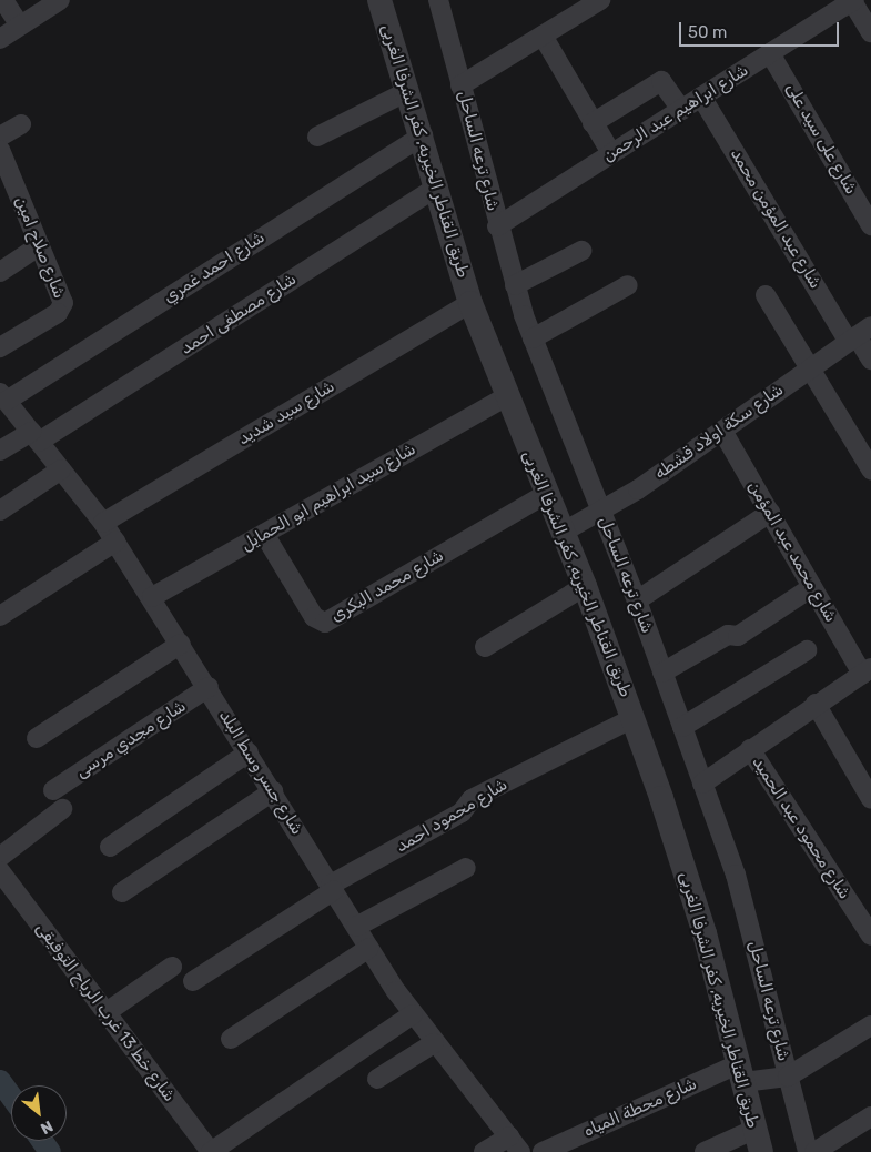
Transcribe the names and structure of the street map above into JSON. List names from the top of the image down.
{
  "streets": {
    "street": [
      "شارع ابراهيم عبد الرحمن",
      "شارع على سيد على",
      "طريق القناطر الخيريه, كفر الشرفا الغربى",
      "شارع ترعه الساحل",
      "شارع عبد المؤمن محمد",
      "شارع صلاح امين",
      "شارع احمد غمري",
      "شارع مصطفى احمد",
      "شارع سيد شديد",
      "شارع سكة اولاد قشطه",
      "شارع سيد ابراهيم ابو الحمايل",
      "شارع محمد عبد المؤمن",
      "شارع محمد البكرى",
      "شارع مجدي مرسى",
      "شارع جسر وسط البلد",
      "شارع محمود احمد",
      "شارع محمود عبد الحميد",
      "شارع خط 13 غرب الرياح التوفيقى",
      "شارع محطة المياه"
    ]
  },
  "crossings": [
    ["شارع ابراهيم عبد الرحمن", "شارع على سيد على"],
    ["شارع ابراهيم عبد الرحمن", "شارع ترعه الساحل"],
    ["شارع ابراهيم عبد الرحمن", "شارع عبد المؤمن محمد"],
    ["طريق القناطر الخيريه, كفر الشرفا الغربى", "شارع احمد غمري"],
    ["طريق القناطر الخيريه, كفر الشرفا الغربى", "شارع مصطفى احمد"],
    ["طريق القناطر الخيريه, كفر الشرفا الغربى", "شارع سيد شديد"],
    ["طريق القناطر الخيريه, كفر الشرفا الغربى", "شارع سكة اولاد قشطه"],
    ["طريق القناطر الخيريه, كفر الشرفا الغربى", "شارع سيد ابراهيم ابو الحمايل"],
    ["طريق القناطر الخيريه, كفر الشرفا الغربى", "شارع محمد البكرى"],
    ["طريق القناطر الخيريه, كفر الشرفا الغربى", "شارع محمود احمد"],
    ["طريق القناطر الخيريه, كفر الشرفا الغربى", "شارع محطة المياه"],
    ["شارع ترعه الساحل", "شارع سكة اولاد قشطه"],
    ["شارع ترعه الساحل", "شارع محطة المياه"],
    ["شارع عبد المؤمن محمد", "شارع سكة اولاد قشطه"],
    ["شارع احمد غمري", "شارع جسر وسط البلد"],
    ["شارع مصطفى احمد", "شارع جسر وسط البلد"],
    ["شارع سيد شديد", "شارع جسر وسط البلد"],
    ["شارع سكة اولاد قشطه", "شارع محمد عبد المؤمن"],
    ["شارع سيد ابراهيم ابو الحمايل", "شارع محمد البكرى"],
    ["شارع سيد ابراهيم ابو الحمايل", "شارع جسر وسط البلد"],
    ["شارع مجدي مرسى", "شارع جسر وسط البلد"],
    ["شارع جسر وسط البلد", "شارع محمود احمد"]
  ],
  "scale_bar": "50 m",
  "north": "bottom right"
}
